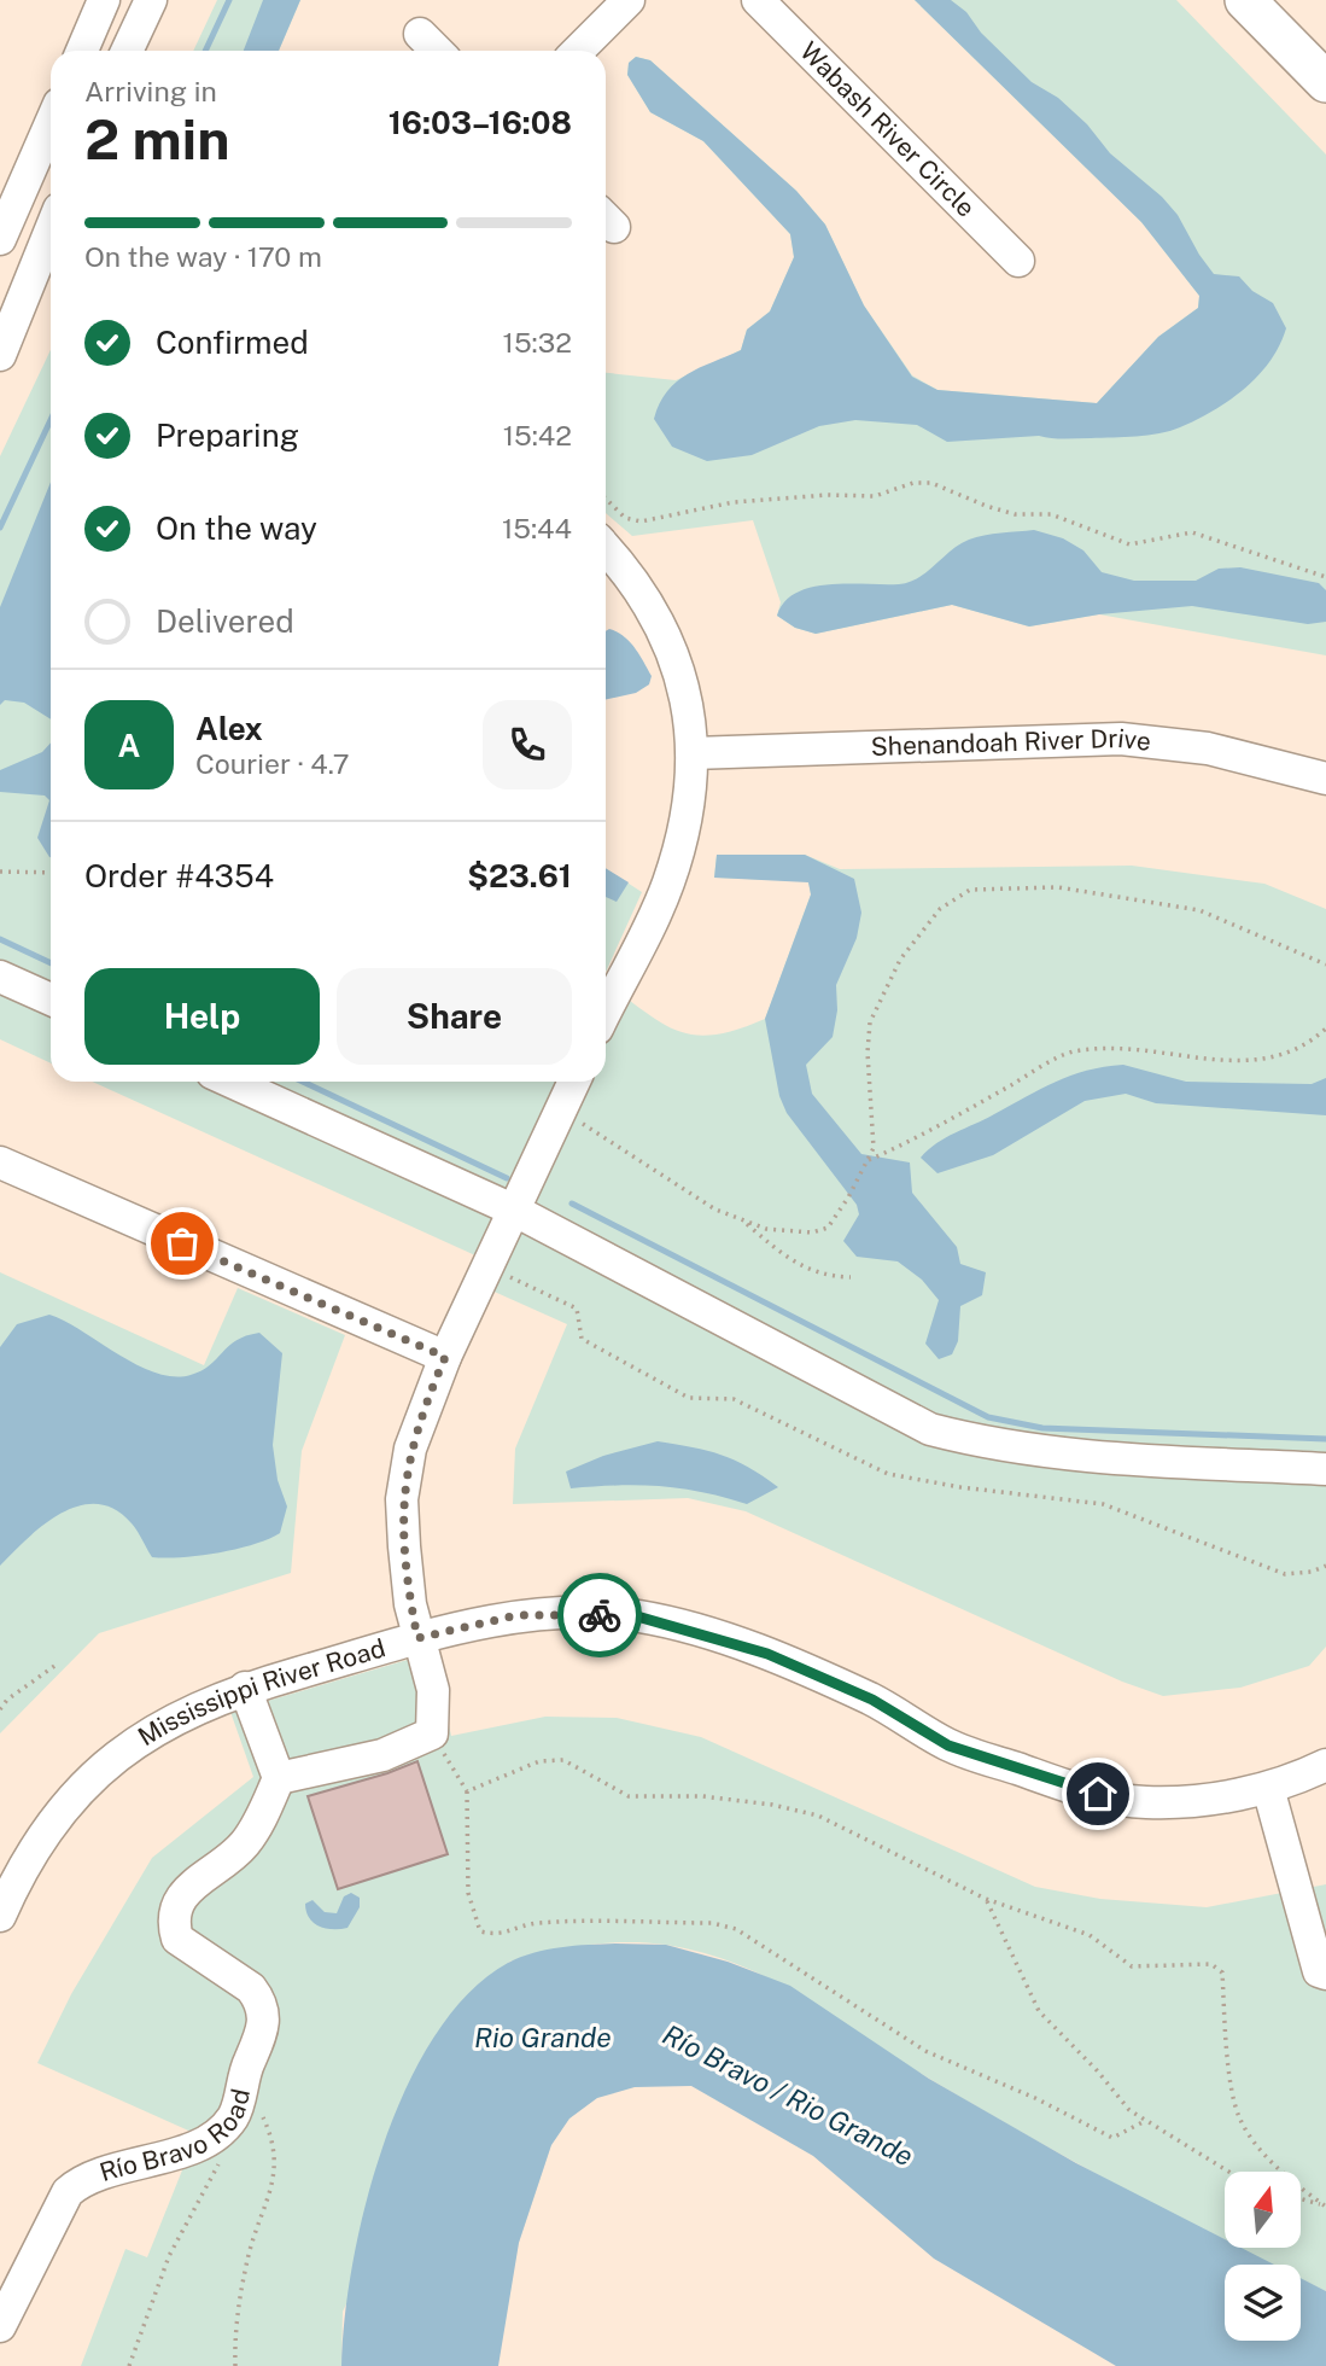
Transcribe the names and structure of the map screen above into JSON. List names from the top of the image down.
{
  "streets": {
    "street": [
      "Wabash River Circle",
      "Shenandoah River Drive",
      "Mississippi River Road",
      "Río Bravo Road"
    ]
  },
  "water": ["Rio Grande", "Río Bravo / Rio Grande"],
  "north": "top",
  "page": {
    "heading": ["2 min", "Arriving in", "16:03–16:08"],
    "panel": [
      "Alex",
      "Courier · 4.7",
      "Order #4354",
      "$23.61"
    ],
    "bar": "On the way · 170 m",
    "list": [
      ["Confirmed", "15:32"],
      ["Preparing", "15:42"],
      ["On the way", "15:44"],
      "Delivered"
    ],
    "round": "A",
    "buttons": ["Help", "Share"]
  }
}
